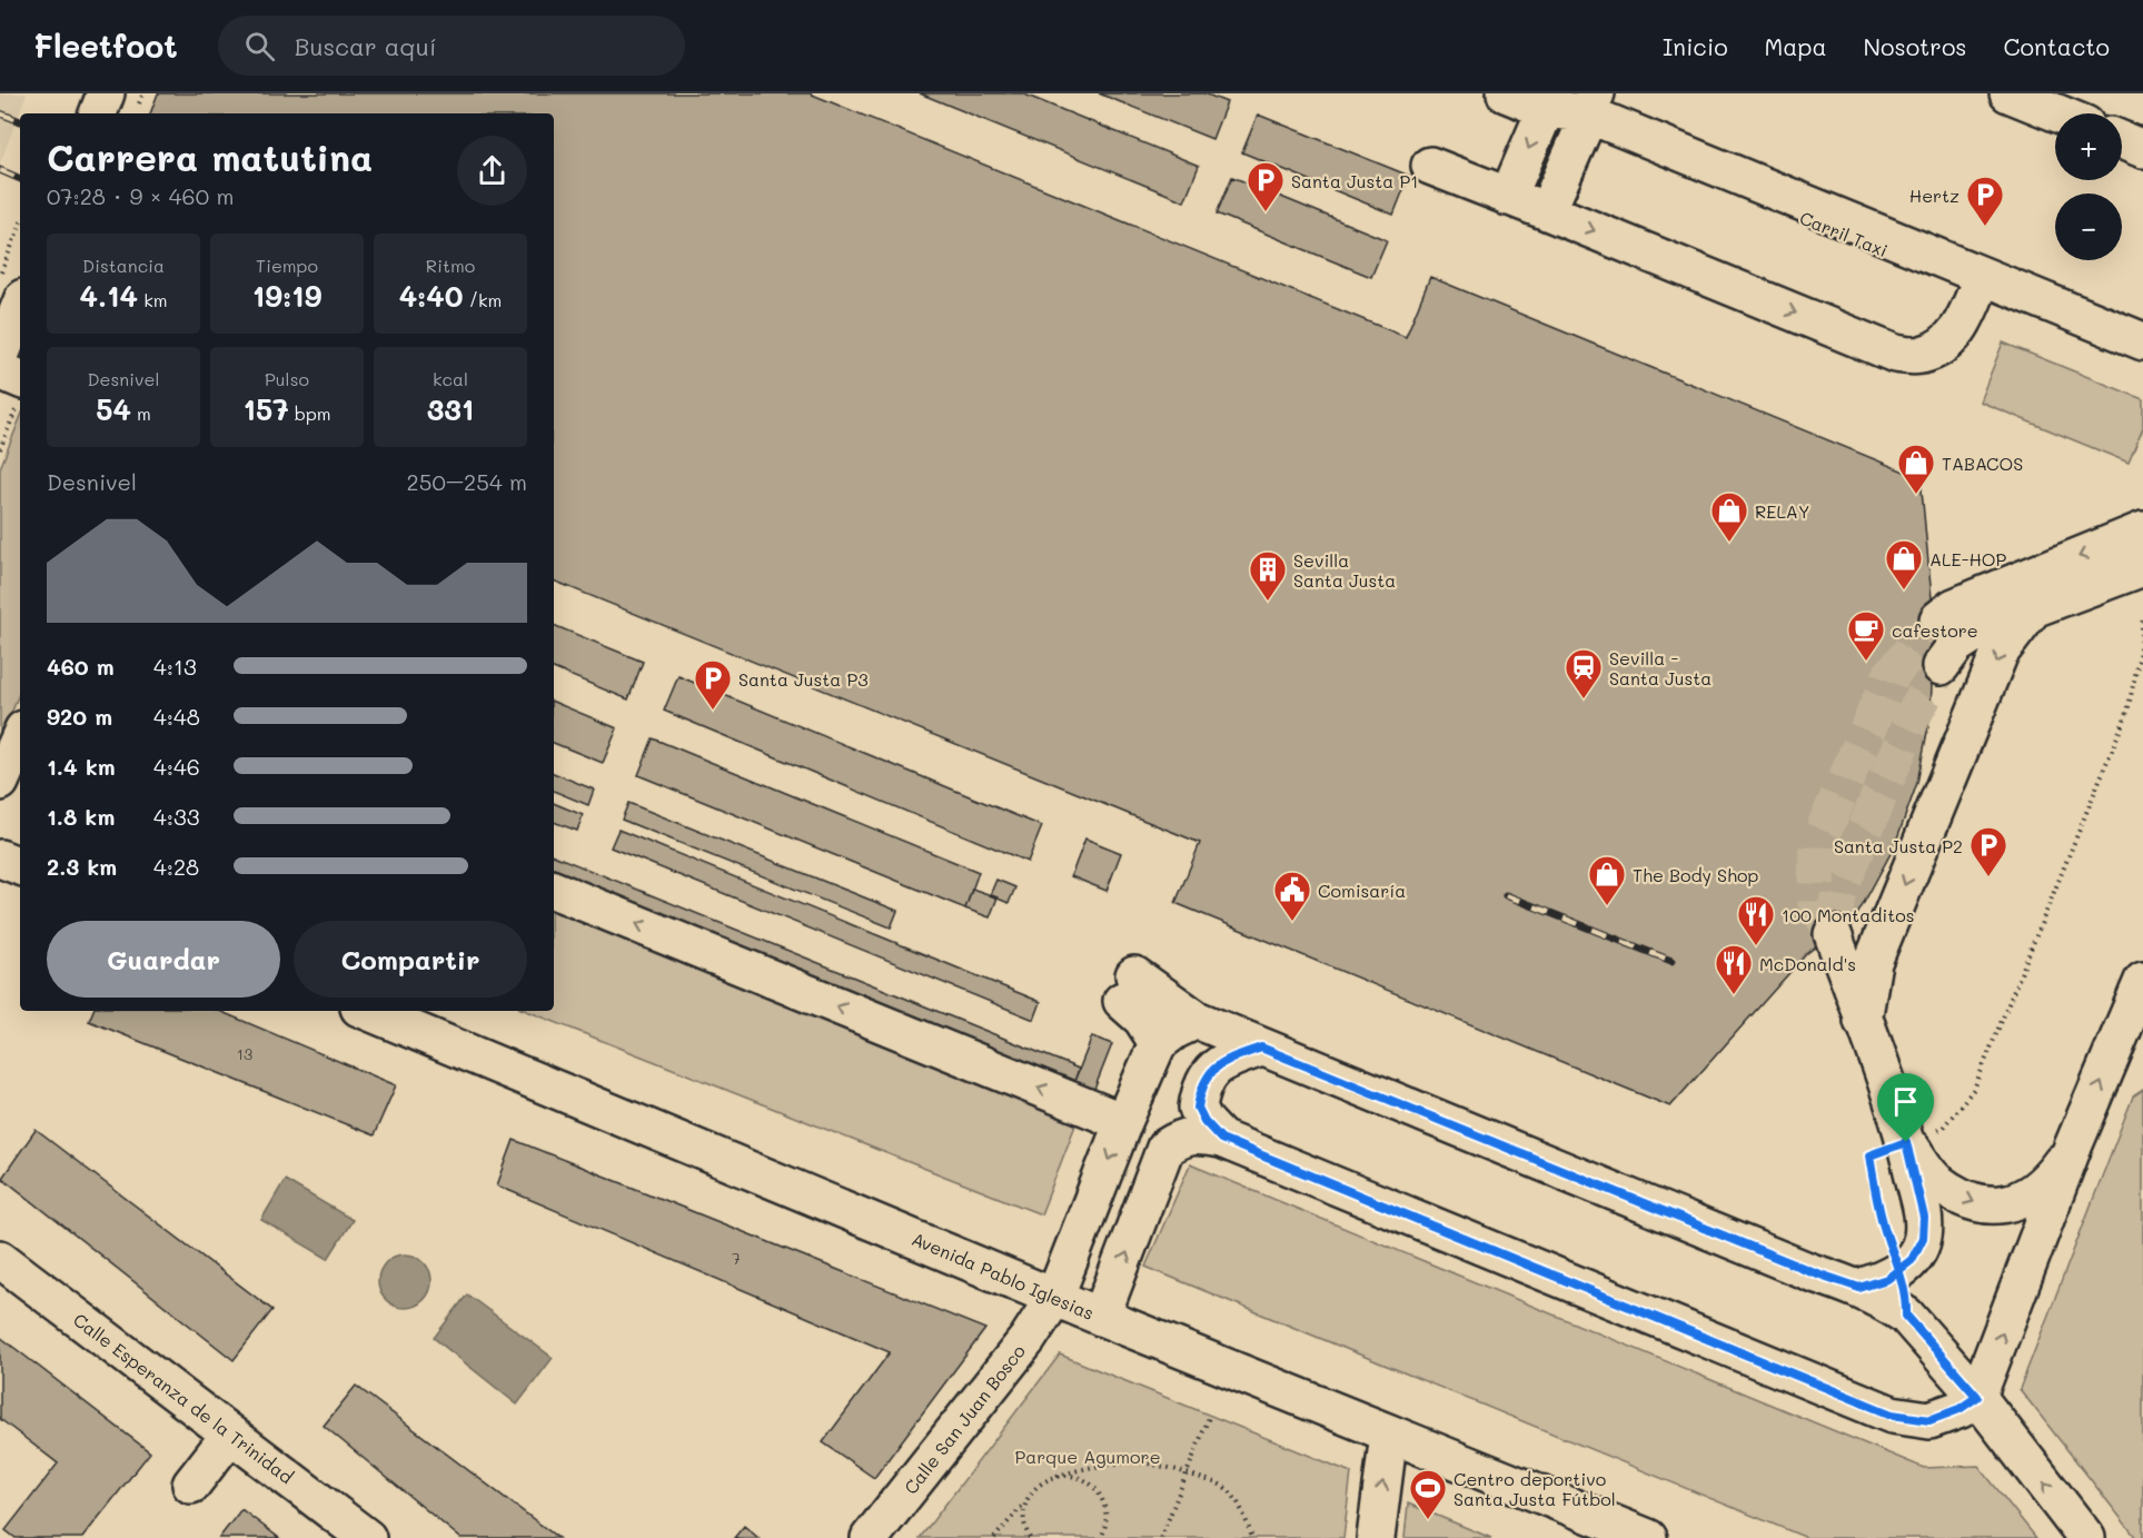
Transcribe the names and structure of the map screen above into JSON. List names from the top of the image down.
{
  "streets": {
    "main road": ["Avenida Pablo Iglesias", "Calle Esperanza de la Trinidad", "Calle San Juan Bosco"]
  },
  "crossings": [
    ["Avenida Pablo Iglesias", "Calle San Juan Bosco"]
  ],
  "parks": ["Parque Agumore"],
  "places": {
    "parking": [
      "Santa Justa P1",
      "Hertz",
      "Santa Justa P3",
      "Santa Justa P2"
    ],
    "shop": [
      "TABACOS",
      "RELAY",
      "ALE-HOP",
      "The Body Shop"
    ],
    "building": ["Sevilla Santa Justa"],
    "cafe": ["cafestore"],
    "station": ["Sevilla - Santa Justa"],
    "public building": ["Comisaría"],
    "restaurant": ["100 Montaditos", "McDonald's"],
    "sports": ["Centro deportivo Santa Justa Fútbol"]
  },
  "house_numbers": ["13", "7"],
  "page": {
    "header": "Fleetfoot",
    "search": "Buscar aquí",
    "nav": [
      "Inicio",
      "Mapa",
      "Nosotros",
      "Contacto"
    ],
    "map_buttons": ["+", "−"],
    "heading": ["Carrera matutina", "07:28 · 9 × 460 m"],
    "stats": [
      ["Distancia", "4.14 km"],
      ["Tiempo", "19:19"],
      ["Ritmo", "4:40 /km"],
      ["Desnivel", "54 m"],
      ["Pulso", "157 bpm"],
      ["kcal", "331"]
    ],
    "chart": ["Desnivel", "250–254 m"],
    "list": [
      {
        "name": "460 m",
        "note": "4:13"
      },
      {
        "name": "920 m",
        "note": "4:48"
      },
      {
        "name": "1.4 km",
        "note": "4:46"
      },
      {
        "name": "1.8 km",
        "note": "4:33"
      },
      {
        "name": "2.3 km",
        "note": "4:28"
      }
    ],
    "buttons": ["Guardar", "Compartir"]
  }
}
